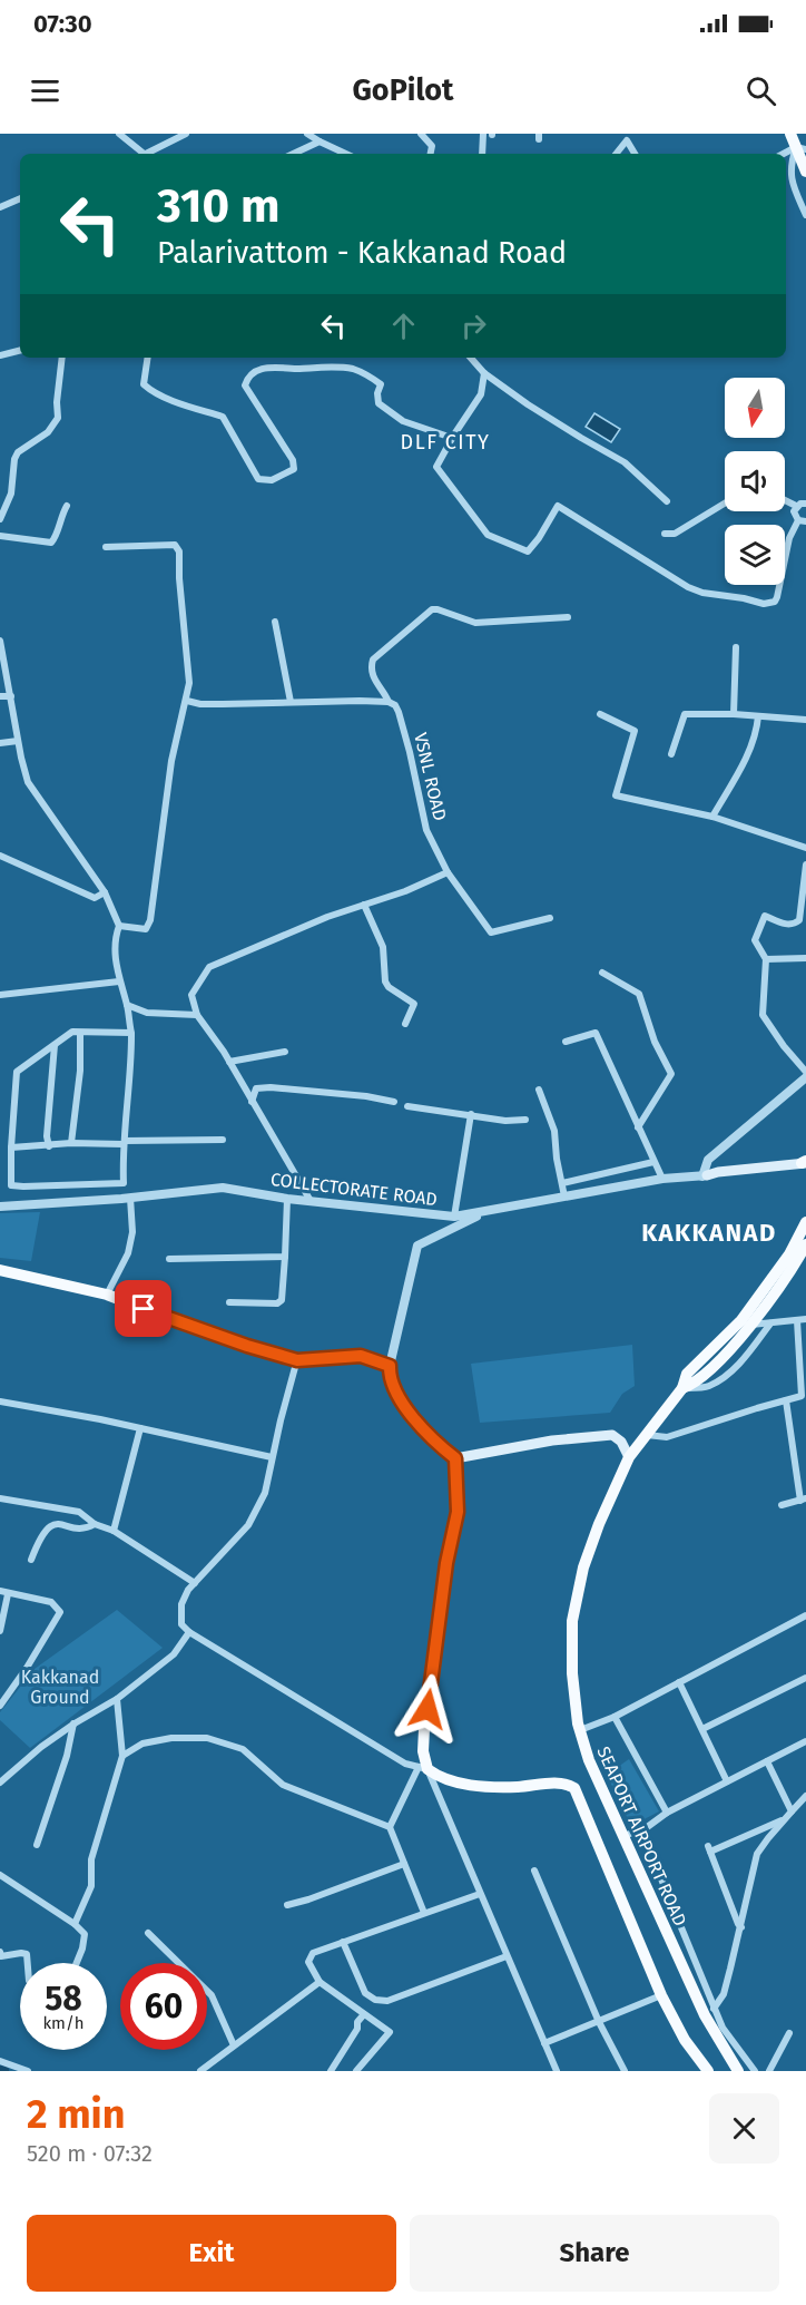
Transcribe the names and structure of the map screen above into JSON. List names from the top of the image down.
{
  "streets": {
    "main road": ["COLLECTORATE ROAD", "SEAPORT AIRPORT ROAD"],
    "street": ["VSNL ROAD"]
  },
  "districts": ["DLF CITY", "KAKKANAD"],
  "parks": ["Kakkanad Ground"],
  "north": "bottom",
  "page": {
    "status": "07:30",
    "header": "GoPilot",
    "turn": ["310 m", "Palarivattom - Kakkanad Road"],
    "speed": "58 km/h",
    "limit": "60",
    "heading": ["2 min", "520 m · 07:32"],
    "buttons": ["Exit", "Share"]
  }
}
